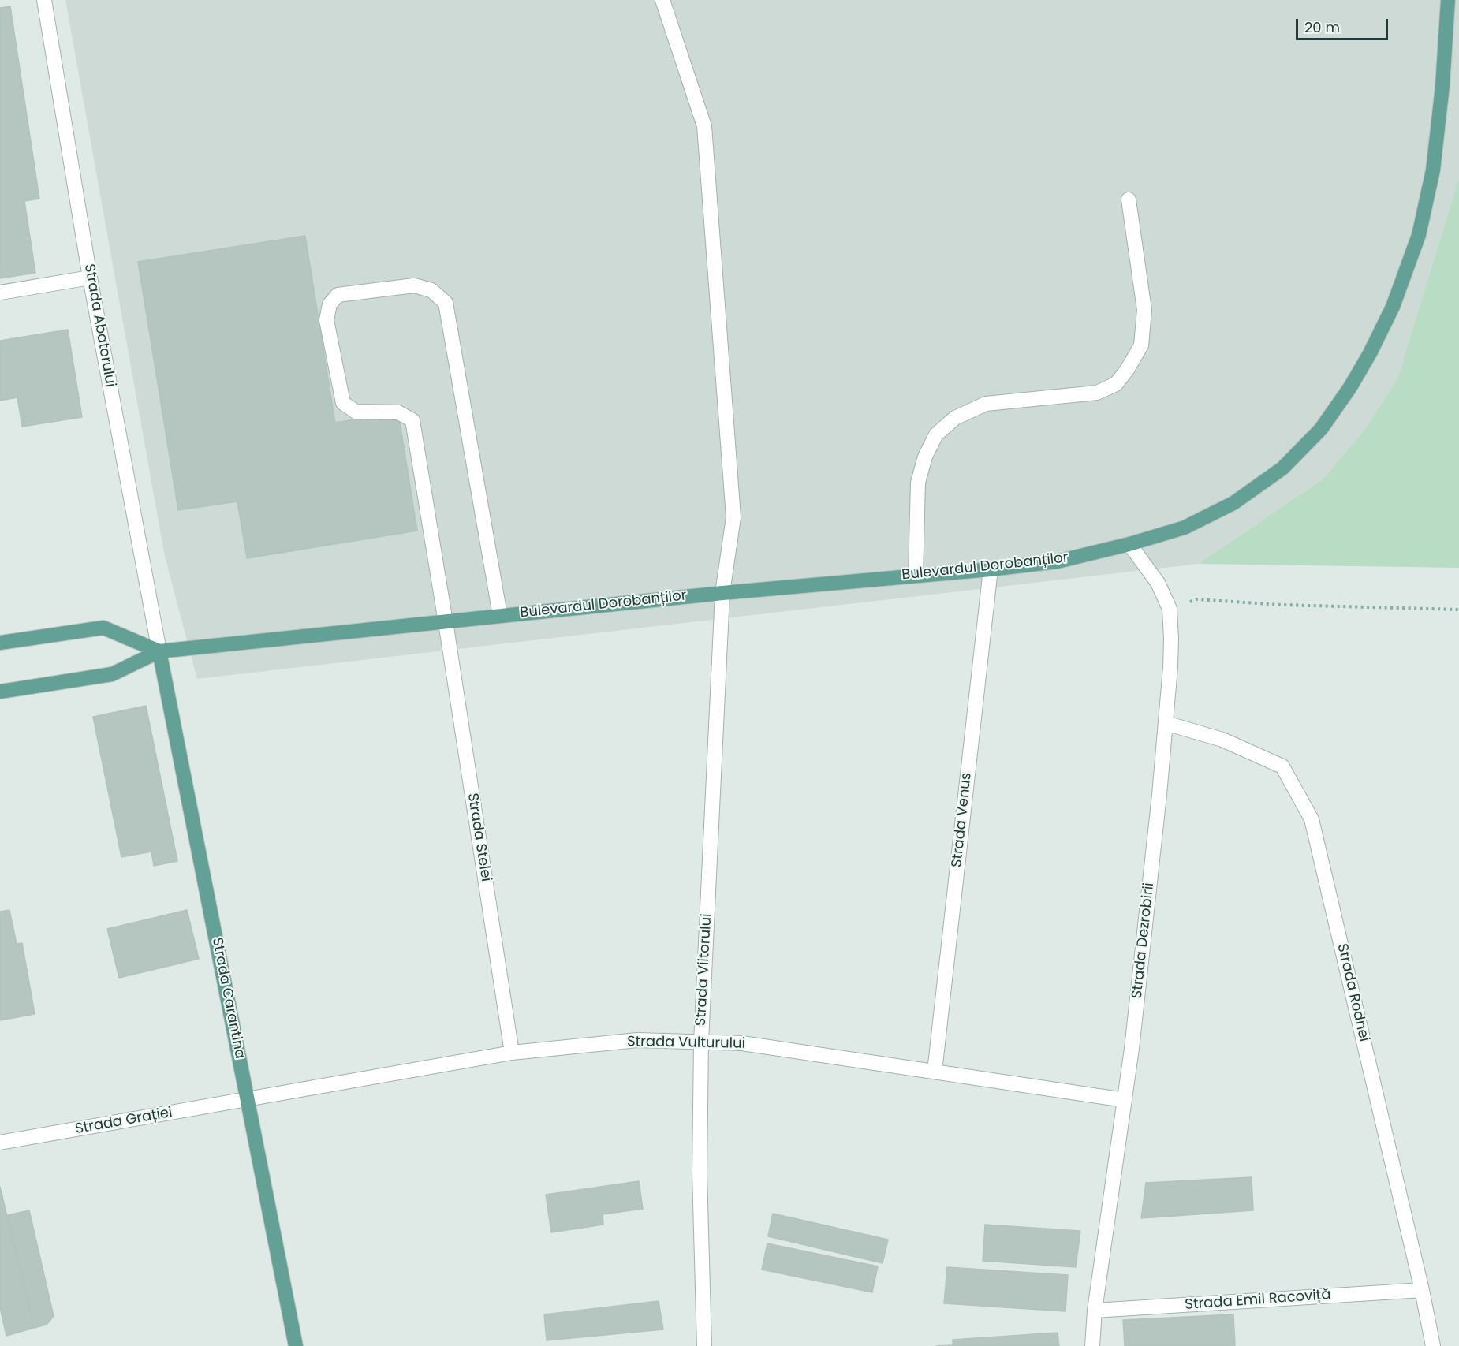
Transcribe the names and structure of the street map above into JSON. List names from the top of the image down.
{
  "streets": {
    "main road": ["Bulevardul Dorobanților", "Strada Carantina"],
    "street": [
      "Strada Abatorului",
      "Strada Venus",
      "Strada Stelei",
      "Strada Dezrobirii",
      "Strada Viitorului",
      "Strada Rodnei",
      "Strada Vulturului",
      "Strada Grației",
      "Strada Emil Racoviță"
    ]
  },
  "crossings": [
    ["Strada Abatorului", "Bulevardul Dorobanților"],
    ["Strada Abatorului", "Strada Carantina"],
    ["Bulevardul Dorobanților", "Strada Venus"],
    ["Bulevardul Dorobanților", "Strada Stelei"],
    ["Bulevardul Dorobanților", "Strada Dezrobirii"],
    ["Bulevardul Dorobanților", "Strada Viitorului"],
    ["Bulevardul Dorobanților", "Strada Carantina"],
    ["Strada Venus", "Strada Vulturului"],
    ["Strada Stelei", "Strada Vulturului"],
    ["Strada Dezrobirii", "Strada Rodnei"],
    ["Strada Dezrobirii", "Strada Vulturului"],
    ["Strada Dezrobirii", "Strada Emil Racoviță"],
    ["Strada Viitorului", "Strada Vulturului"],
    ["Strada Rodnei", "Strada Emil Racoviță"],
    ["Strada Carantina", "Strada Vulturului"],
    ["Strada Carantina", "Strada Grației"],
    ["Strada Vulturului", "Strada Grației"]
  ],
  "scale_bar": "20 m"
}
